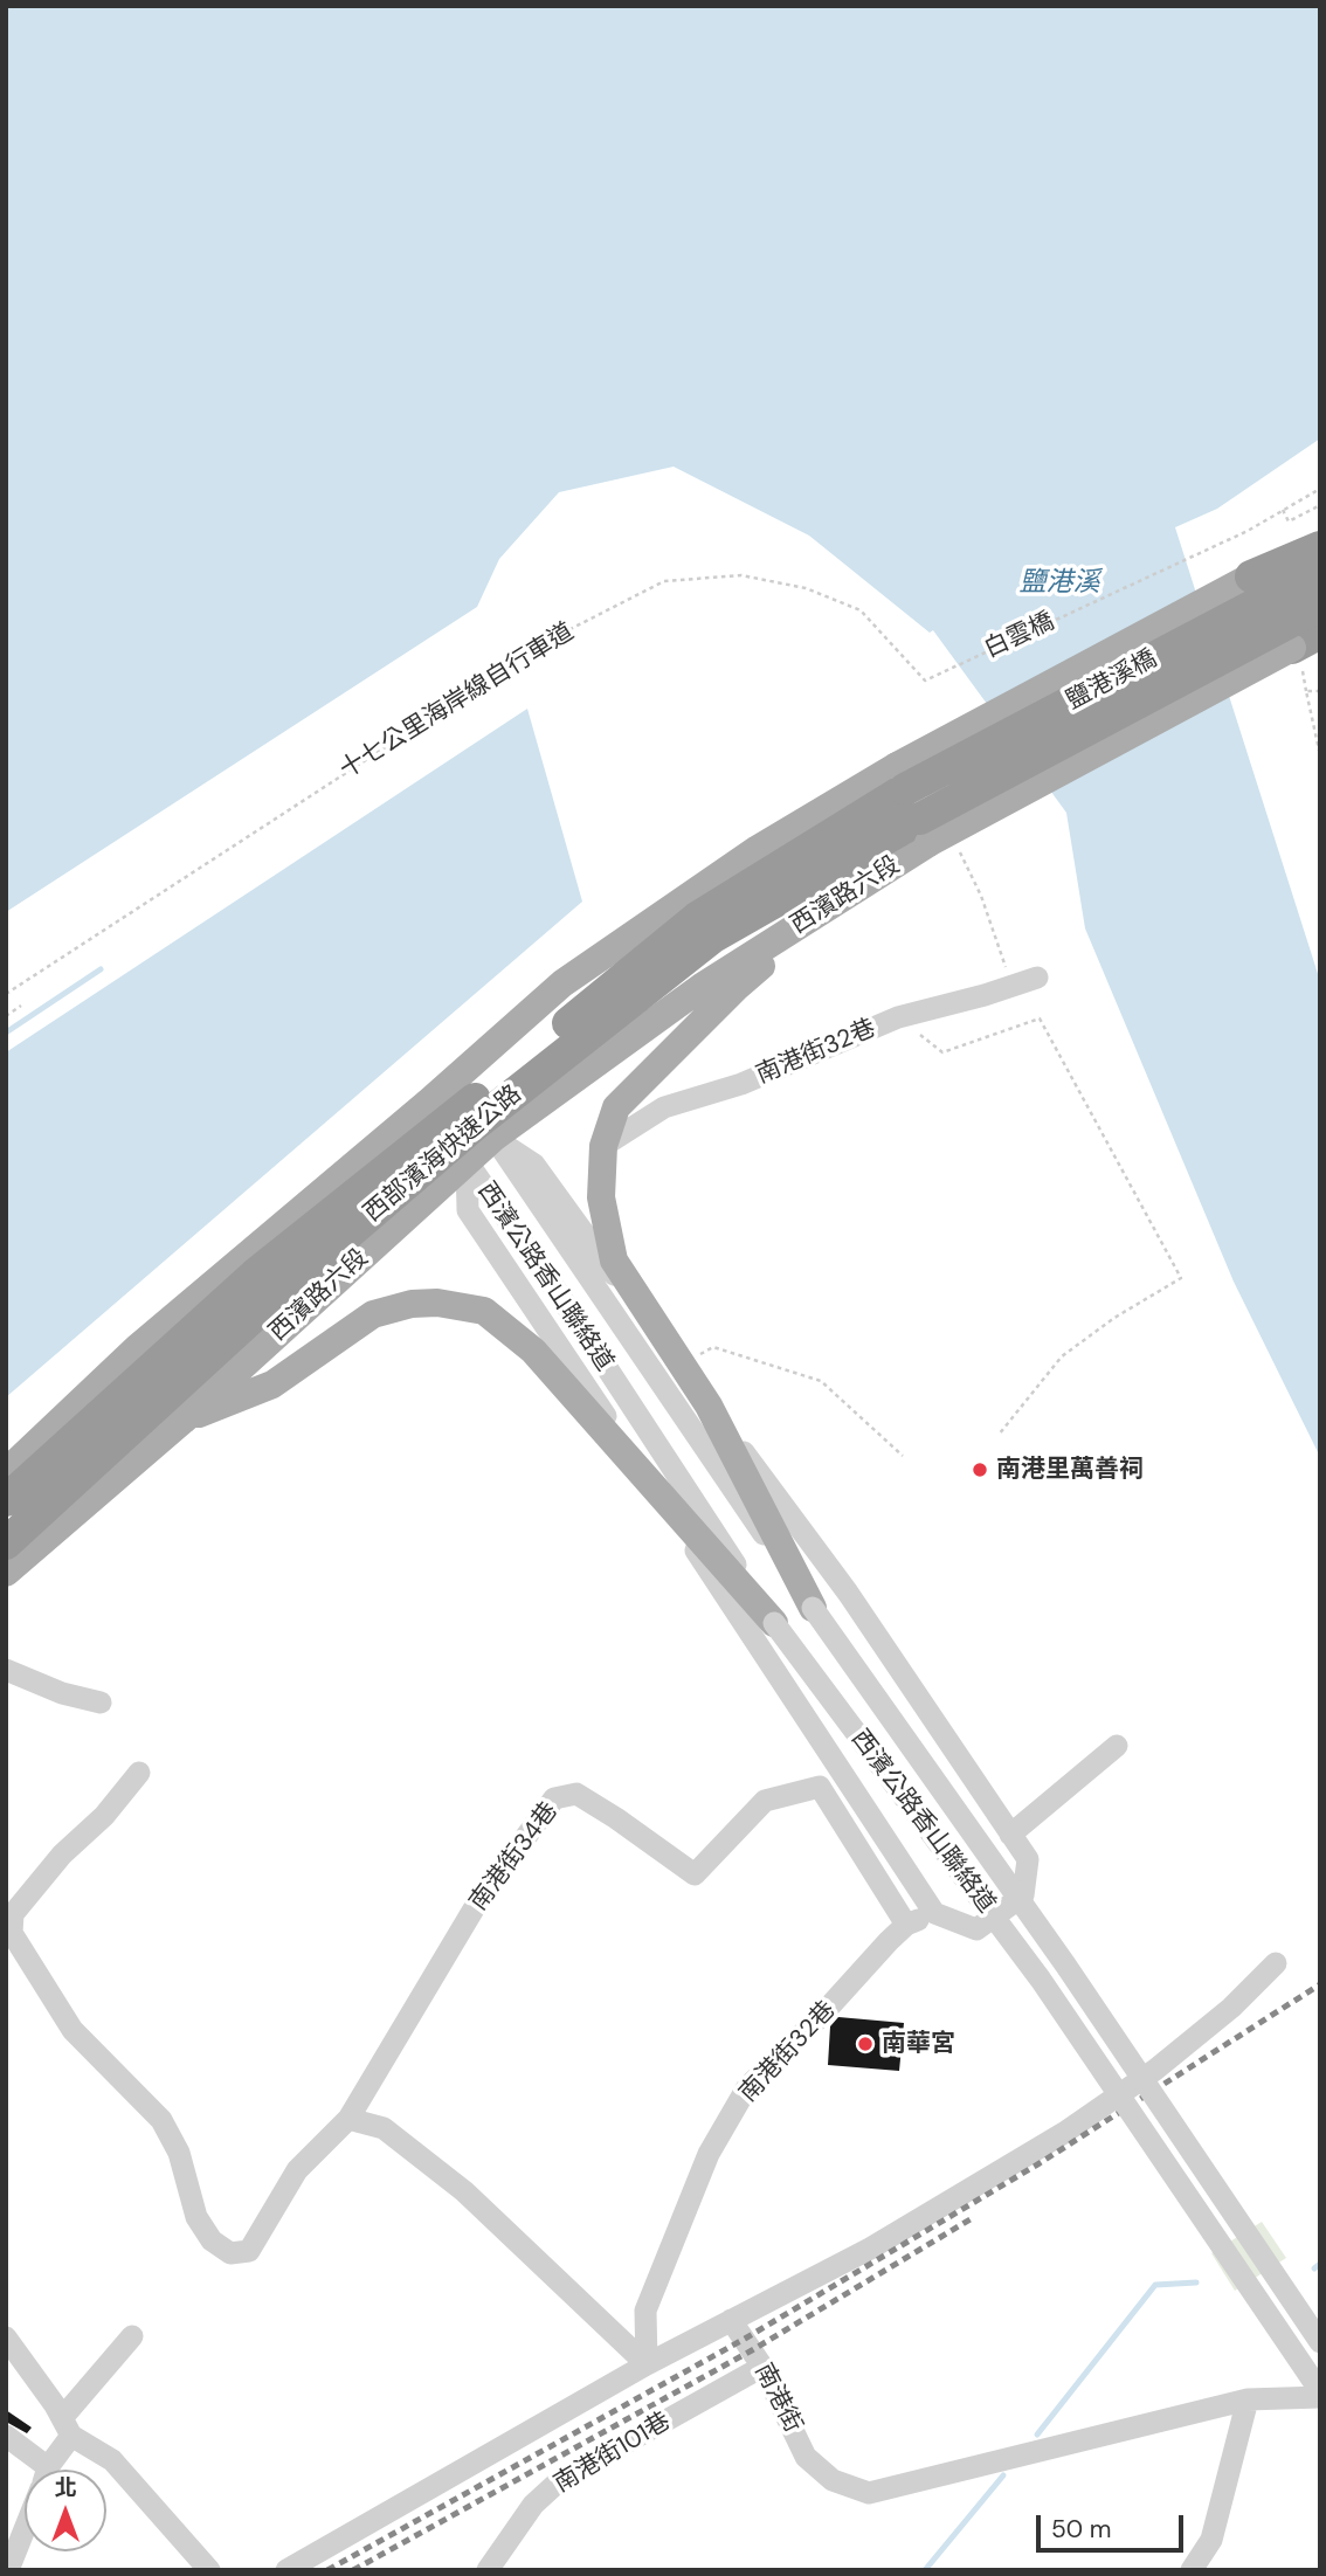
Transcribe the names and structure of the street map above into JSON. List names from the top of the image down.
{
  "streets": {
    "highway": ["鹽港溪橋", "西部濱海快速公路"],
    "main road": ["西濱路六段"],
    "street": [
      "南港街32巷",
      "西濱公路香山聯絡道",
      "南港街34巷",
      "南港街",
      "南港街101巷"
    ],
    "path": ["白雲橋", "十七公里海岸線自行車道"]
  },
  "crossings": [
    ["白雲橋", "十七公里海岸線自行車道"],
    ["鹽港溪橋", "西濱路六段"],
    ["鹽港溪橋", "西部濱海快速公路"],
    ["西濱路六段", "西部濱海快速公路"],
    ["西濱路六段", "西濱公路香山聯絡道"],
    ["南港街32巷", "南港街34巷"],
    ["西部濱海快速公路", "西濱公路香山聯絡道"],
    ["西濱公路香山聯絡道", "南港街"],
    ["南港街", "南港街101巷"]
  ],
  "water": ["鹽港溪"],
  "places": ["南港里萬善祠", "南華宮"],
  "scale_bar": "50 m",
  "north": "top"
}
